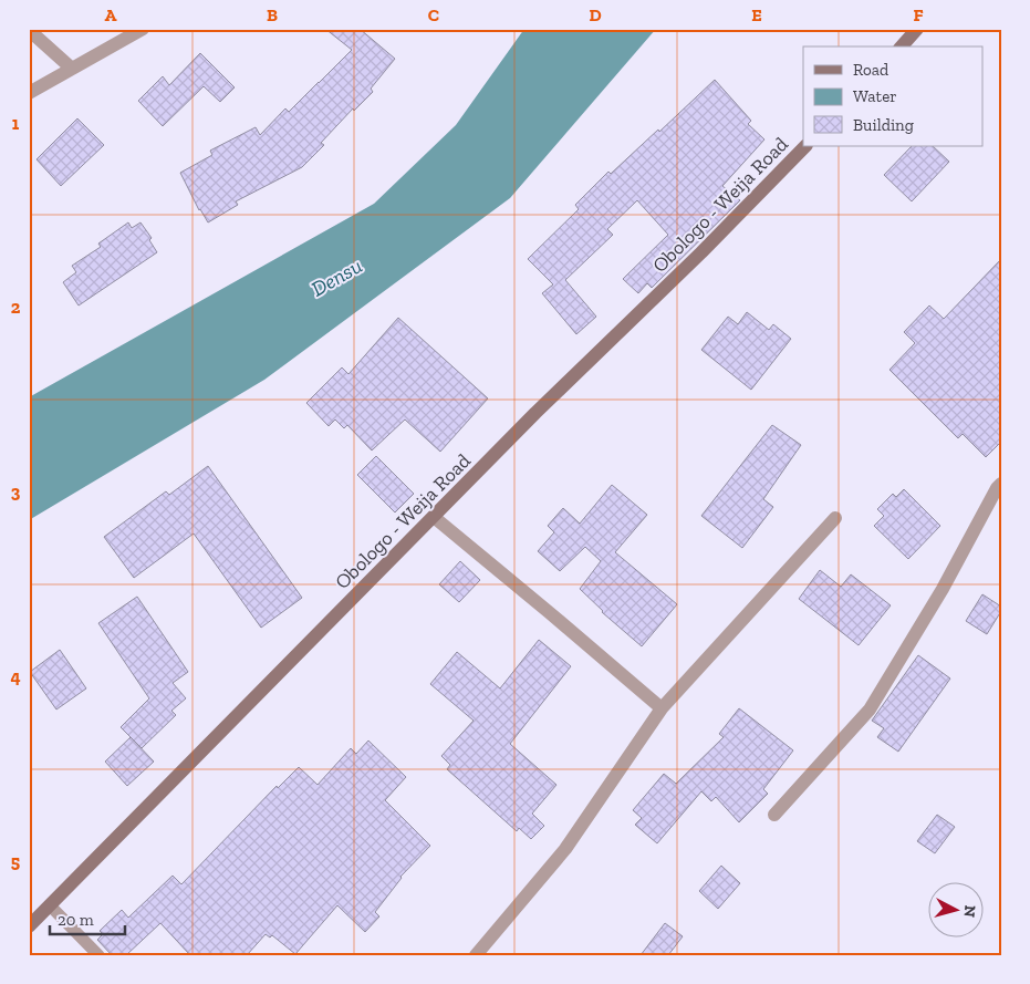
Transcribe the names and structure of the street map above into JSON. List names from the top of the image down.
{
  "streets": {
    "street": ["Obologo - Weija Road"]
  },
  "water": ["Densu"],
  "legend": ["Road", "Water", "Building"],
  "scale_bar": "20 m",
  "north": "right",
  "grid": {
    "columns": [
      "A",
      "B",
      "C",
      "D",
      "E",
      "F"
    ],
    "rows": [
      "1",
      "2",
      "3",
      "4",
      "5"
    ]
  }
}
